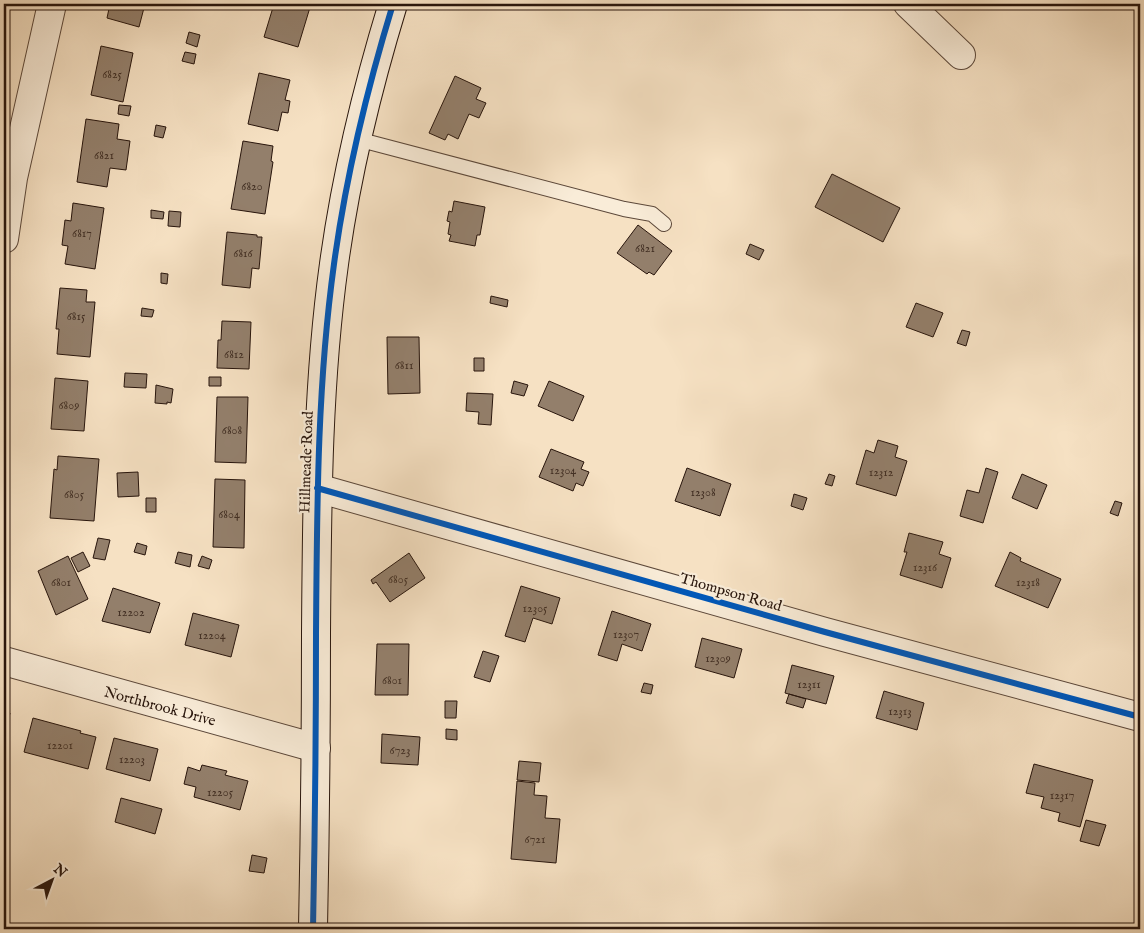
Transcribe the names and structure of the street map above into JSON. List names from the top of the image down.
{
  "streets": {
    "street": ["Hillmeade Road", "Thompson Road", "Northbrook Drive"]
  },
  "crossings": [
    ["Hillmeade Road", "Thompson Road"],
    ["Hillmeade Road", "Northbrook Drive"]
  ],
  "house_numbers": [
    "6825",
    "6821",
    "6820",
    "6817",
    "6821",
    "6816",
    "6815",
    "6812",
    "6811",
    "6809",
    "6808",
    "12304",
    "12312",
    "12308",
    "6805",
    "6804",
    "12316",
    "6805",
    "6801",
    "12318",
    "12305",
    "12202",
    "12307",
    "12204",
    "12309",
    "6801",
    "12311",
    "12313",
    "12201",
    "6723",
    "12203",
    "12205",
    "12317",
    "6721"
  ],
  "north": "top right"
}
